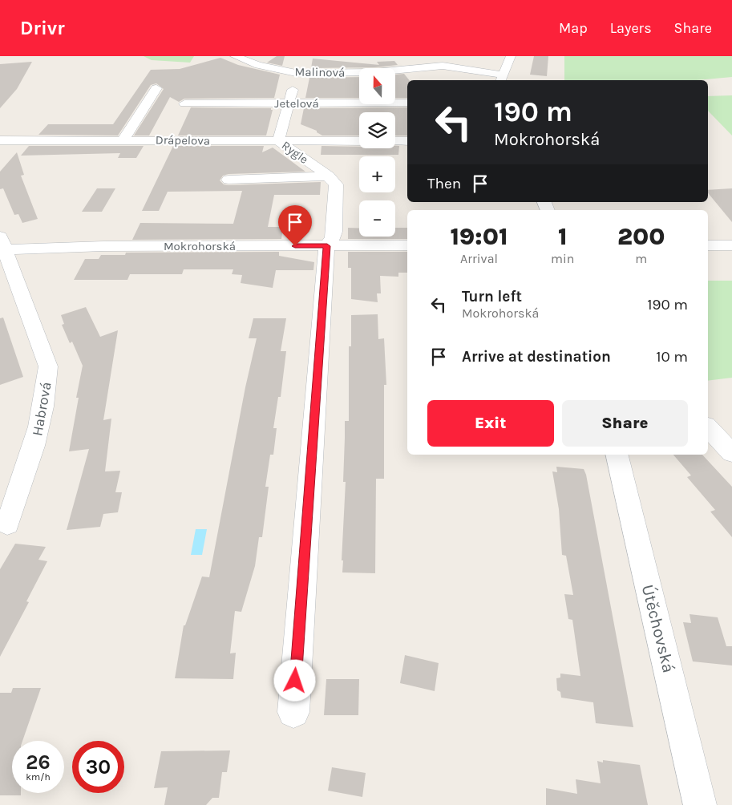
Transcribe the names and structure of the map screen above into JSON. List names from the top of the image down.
{
  "streets": {
    "street": [
      "Malinová",
      "Jetelová",
      "Drápelova",
      "Rygle",
      "Mokrohorská",
      "Habrová",
      "Útěchovská"
    ]
  },
  "crossings": [
    ["Malinová", "Rygle"],
    ["Jetelová", "Rygle"],
    ["Drápelova", "Rygle"],
    ["Mokrohorská", "Habrová"]
  ],
  "north": "top",
  "page": {
    "header": "Drivr",
    "nav": ["Map", "Layers", "Share"],
    "map_buttons": ["+", "−"],
    "turn": ["190 m", "Mokrohorská"],
    "then": "Then",
    "eta": [
      "19:01",
      "Arrival",
      "1",
      "min",
      "200",
      "m"
    ],
    "list": [
      {
        "name": "Turn left",
        "note": "Mokrohorská",
        "value": "190 m"
      },
      {
        "name": "Arrive at destination",
        "value": "10 m"
      }
    ],
    "buttons": ["Exit", "Share"],
    "speed": "26 km/h",
    "limit": "30"
  }
}
